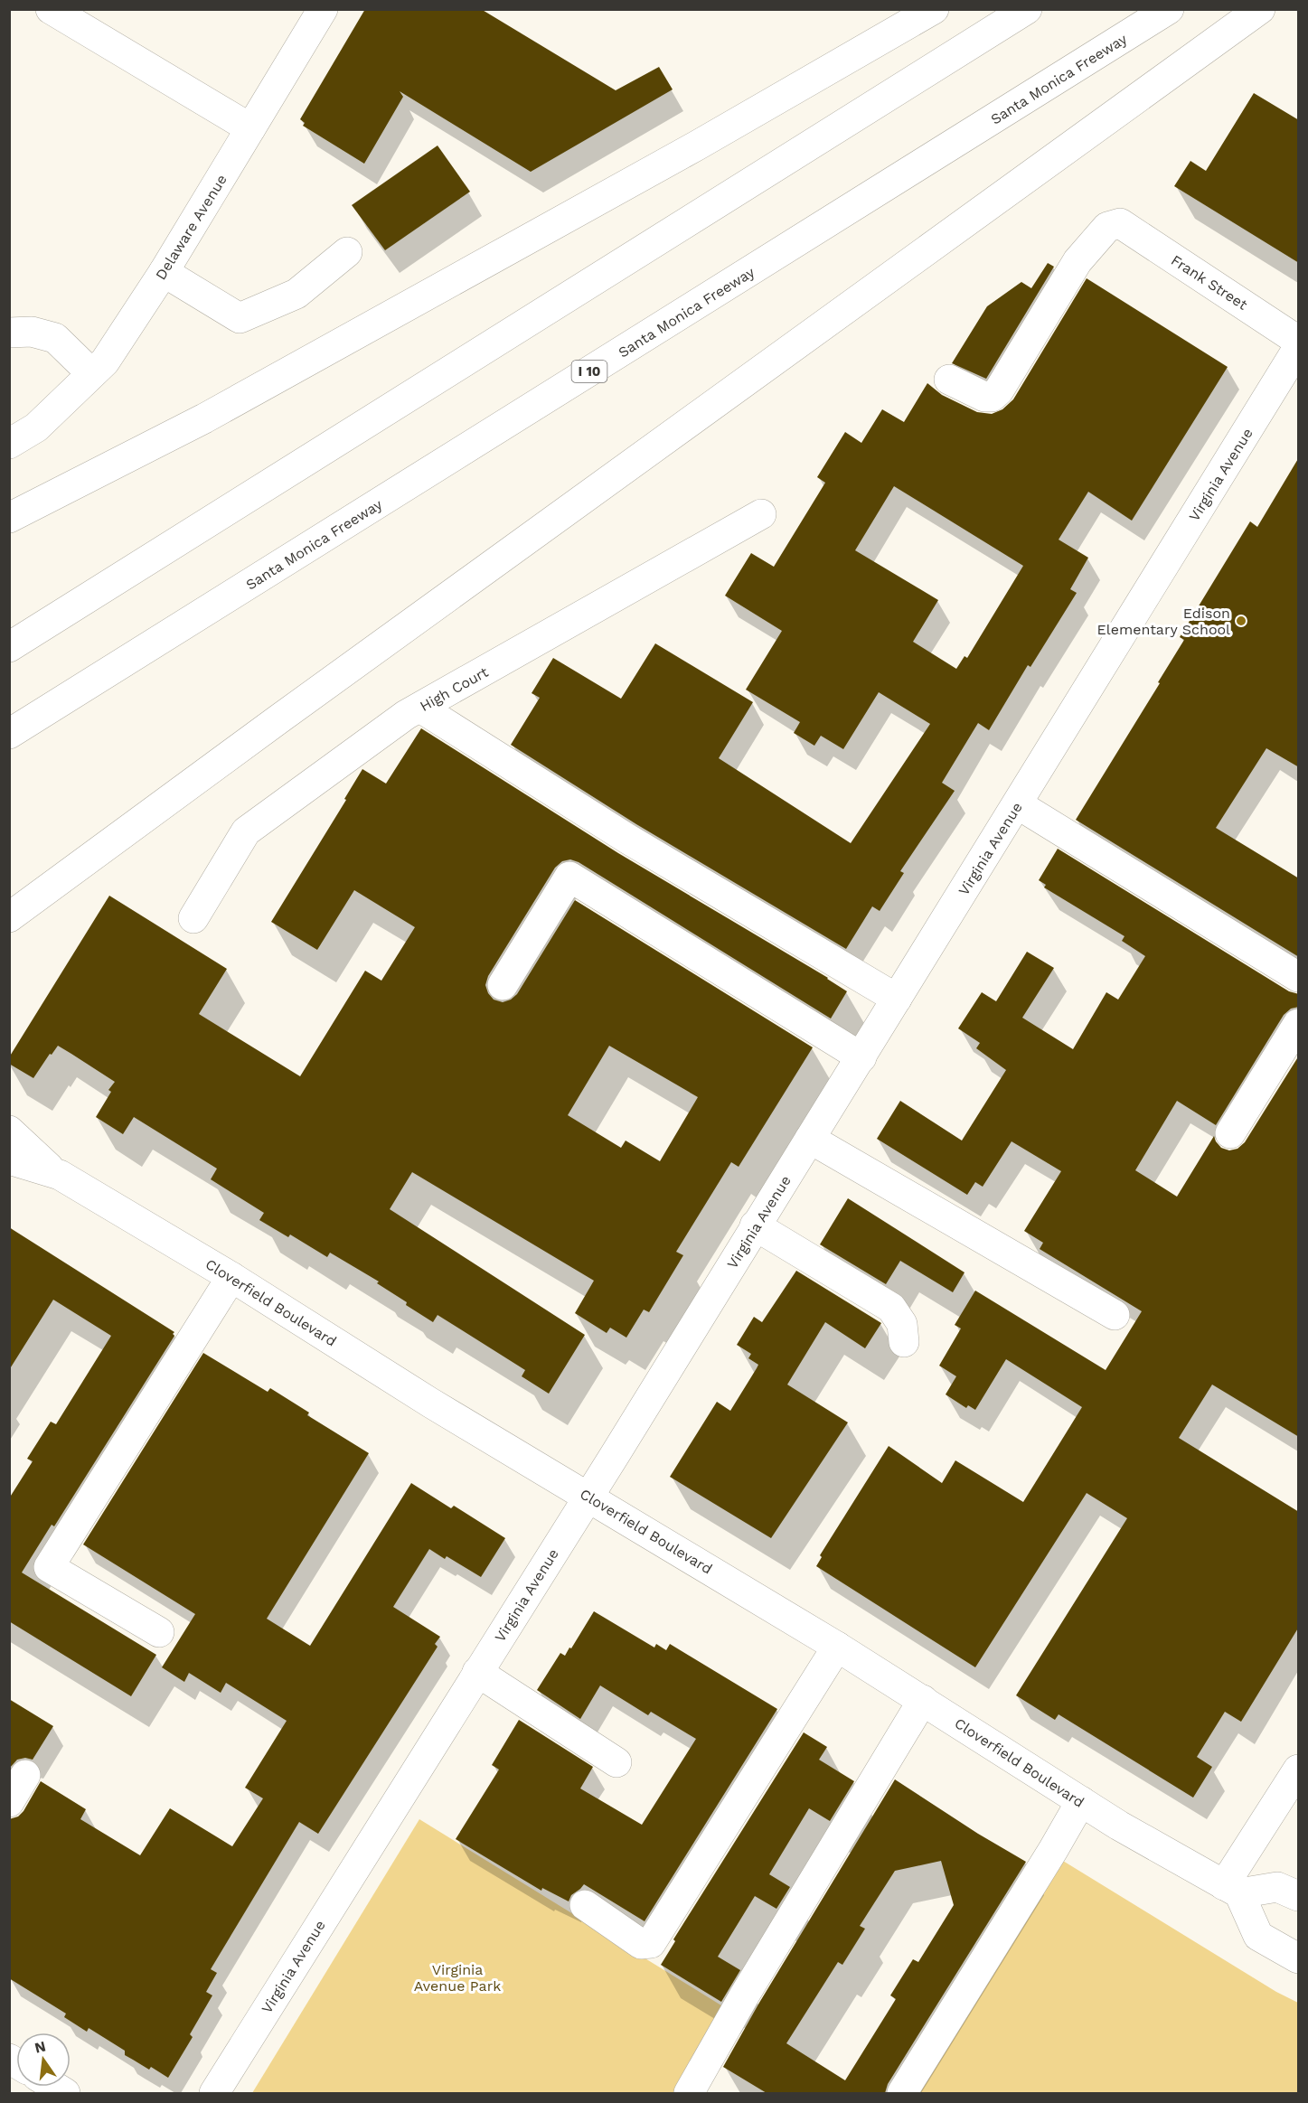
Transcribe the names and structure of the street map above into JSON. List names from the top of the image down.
{
  "streets": {
    "main road": [
      "Santa Monica Freeway",
      "Delaware Avenue",
      "Frank Street",
      "I 10",
      "Virginia Avenue",
      "High Court",
      "Cloverfield Boulevard"
    ]
  },
  "crossings": [
    ["Virginia Avenue", "Cloverfield Boulevard"]
  ],
  "parks": ["Virginia Avenue Park"],
  "places": ["Edison Elementary School"],
  "north": "top"
}
